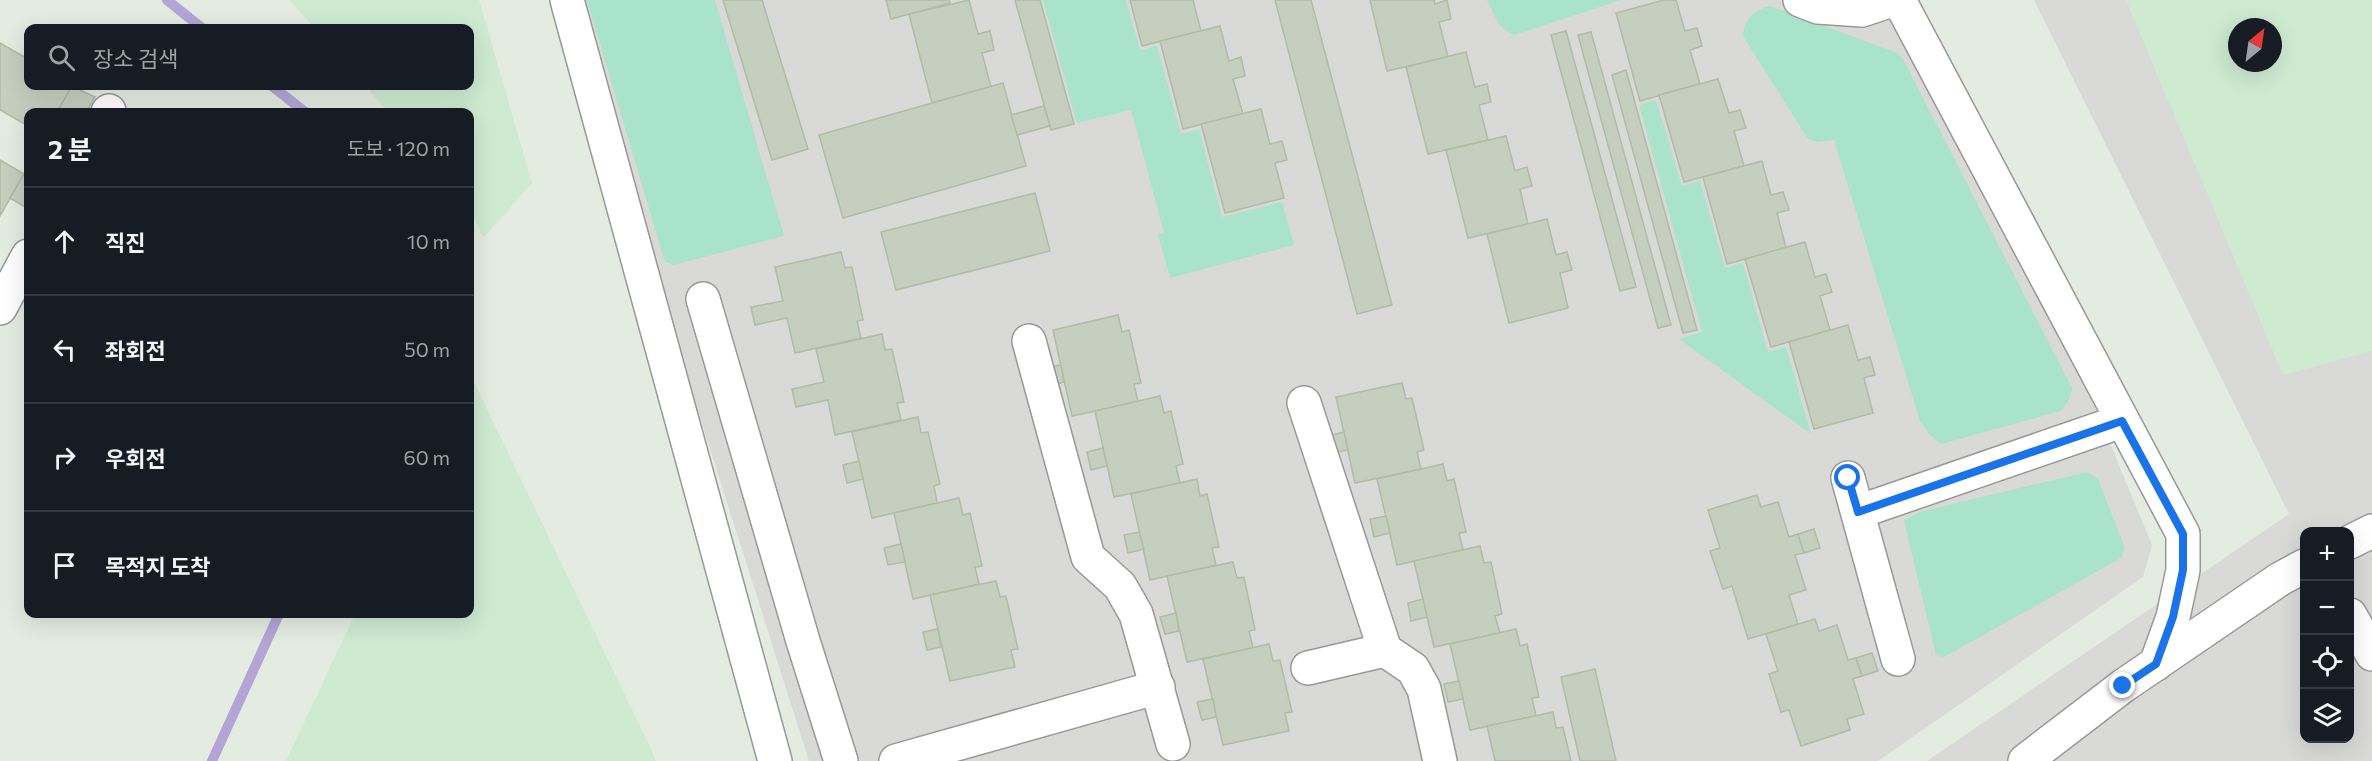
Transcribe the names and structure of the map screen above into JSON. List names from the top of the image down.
{
  "north": "top right",
  "page": {
    "search": "장소 검색",
    "heading": ["2 분", "도보 · 120 m"],
    "list": [
      ["직진", "10 m"],
      ["좌회전", "50 m"],
      ["우회전", "60 m"],
      "목적지 도착"
    ],
    "map_buttons": ["+", "−"]
  }
}
